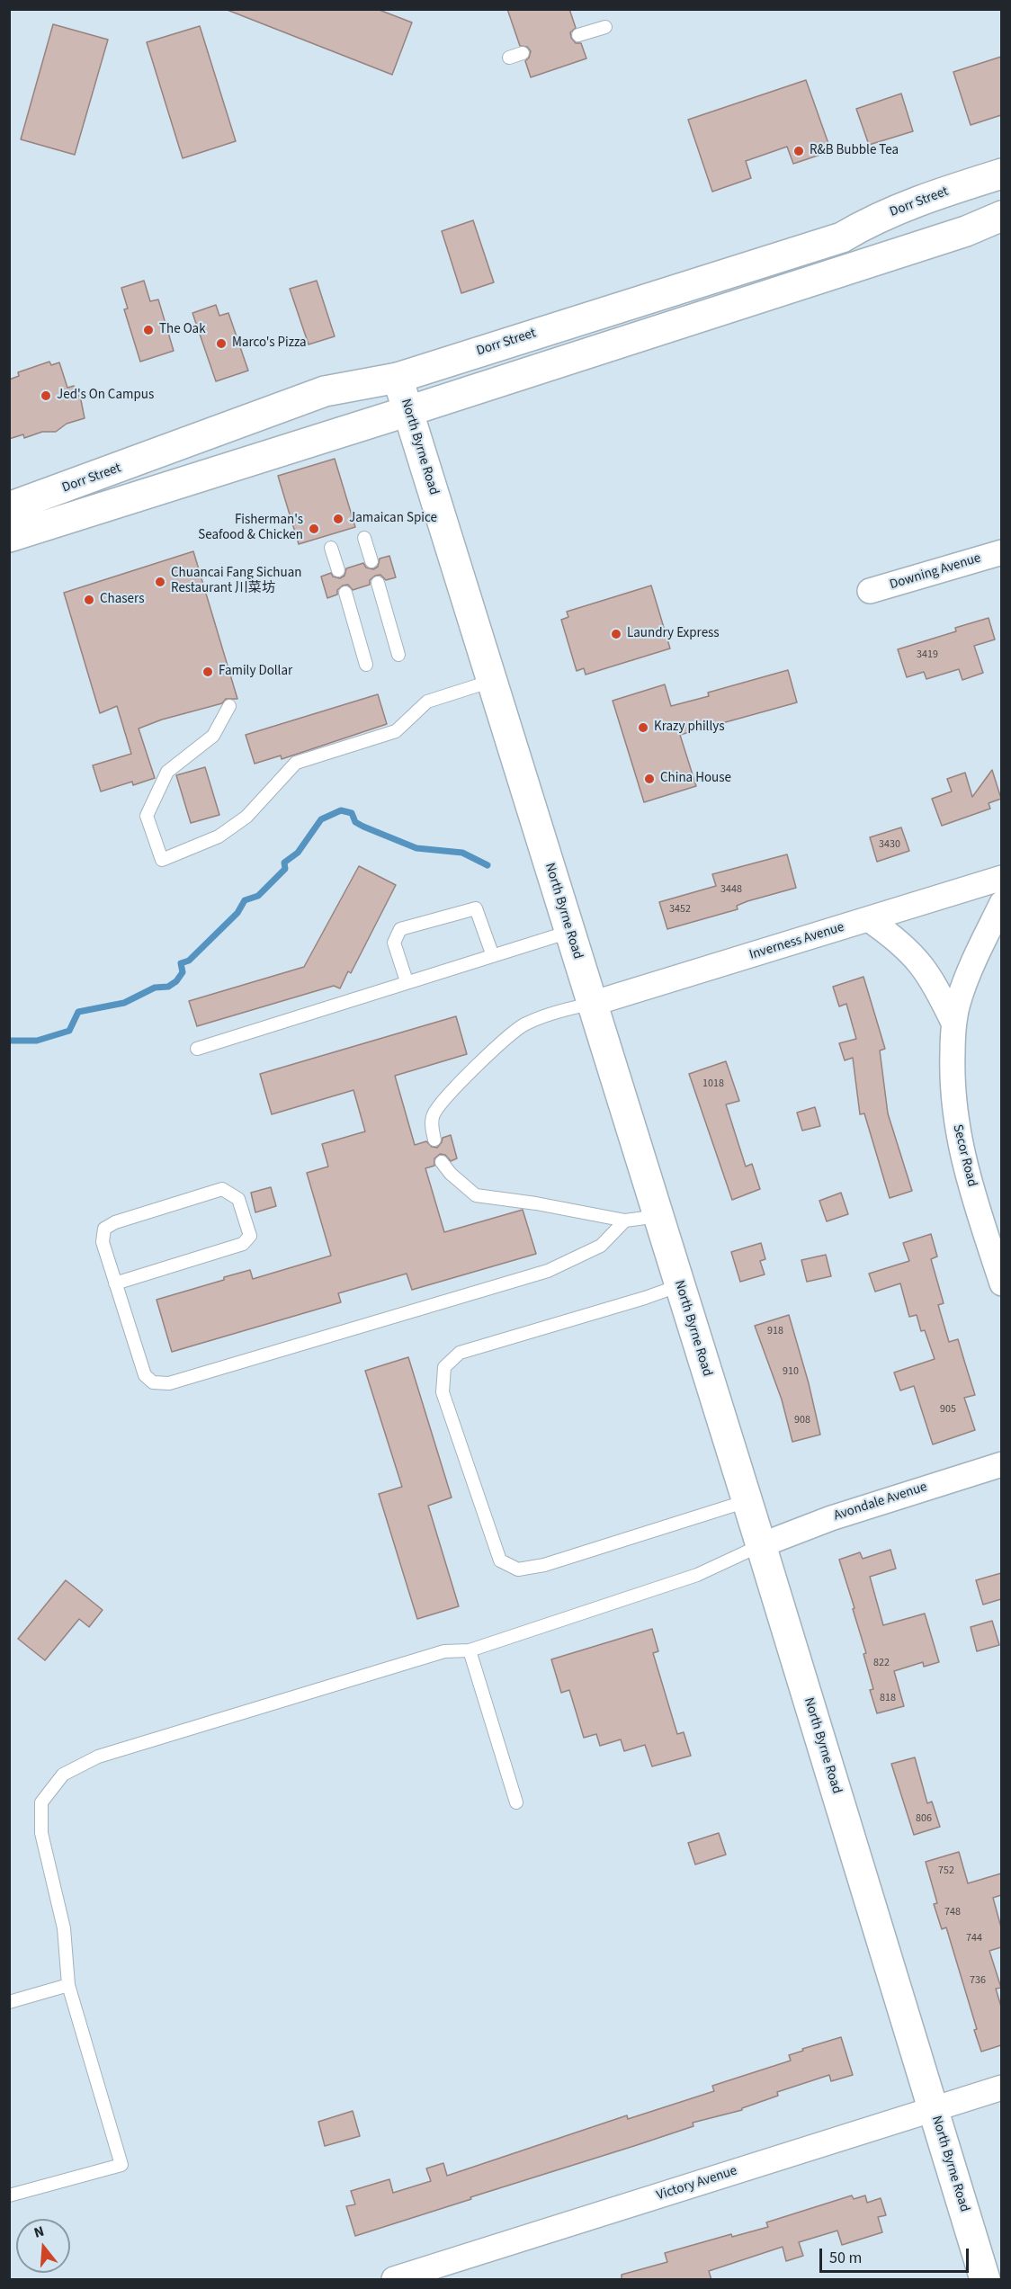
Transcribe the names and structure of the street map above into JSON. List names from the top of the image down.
{
  "streets": {
    "main road": ["Dorr Street", "North Byrne Road"],
    "street": [
      "Downing Avenue",
      "Inverness Avenue",
      "Secor Road",
      "Avondale Avenue",
      "Victory Avenue"
    ]
  },
  "crossings": [
    ["Dorr Street", "North Byrne Road"],
    ["North Byrne Road", "Inverness Avenue"],
    ["North Byrne Road", "Avondale Avenue"],
    ["North Byrne Road", "Victory Avenue"],
    ["Inverness Avenue", "Secor Road"]
  ],
  "places": [
    "R&B Bubble Tea",
    "The Oak",
    "Marco's Pizza",
    "Jed's On Campus",
    "Jamaican Spice",
    "Fisherman's Seafood & Chicken",
    "Chuancai Fang Sichuan Restaurant 川菜坊",
    "Chasers",
    "Laundry Express",
    "Family Dollar",
    "Krazy phillys",
    "China House"
  ],
  "house_numbers": [
    "3419",
    "3430",
    "3448",
    "3452",
    "1018",
    "918",
    "910",
    "905",
    "908",
    "822",
    "818",
    "806",
    "752",
    "748",
    "744",
    "736"
  ],
  "scale_bar": "50 m",
  "north": "top"
}
